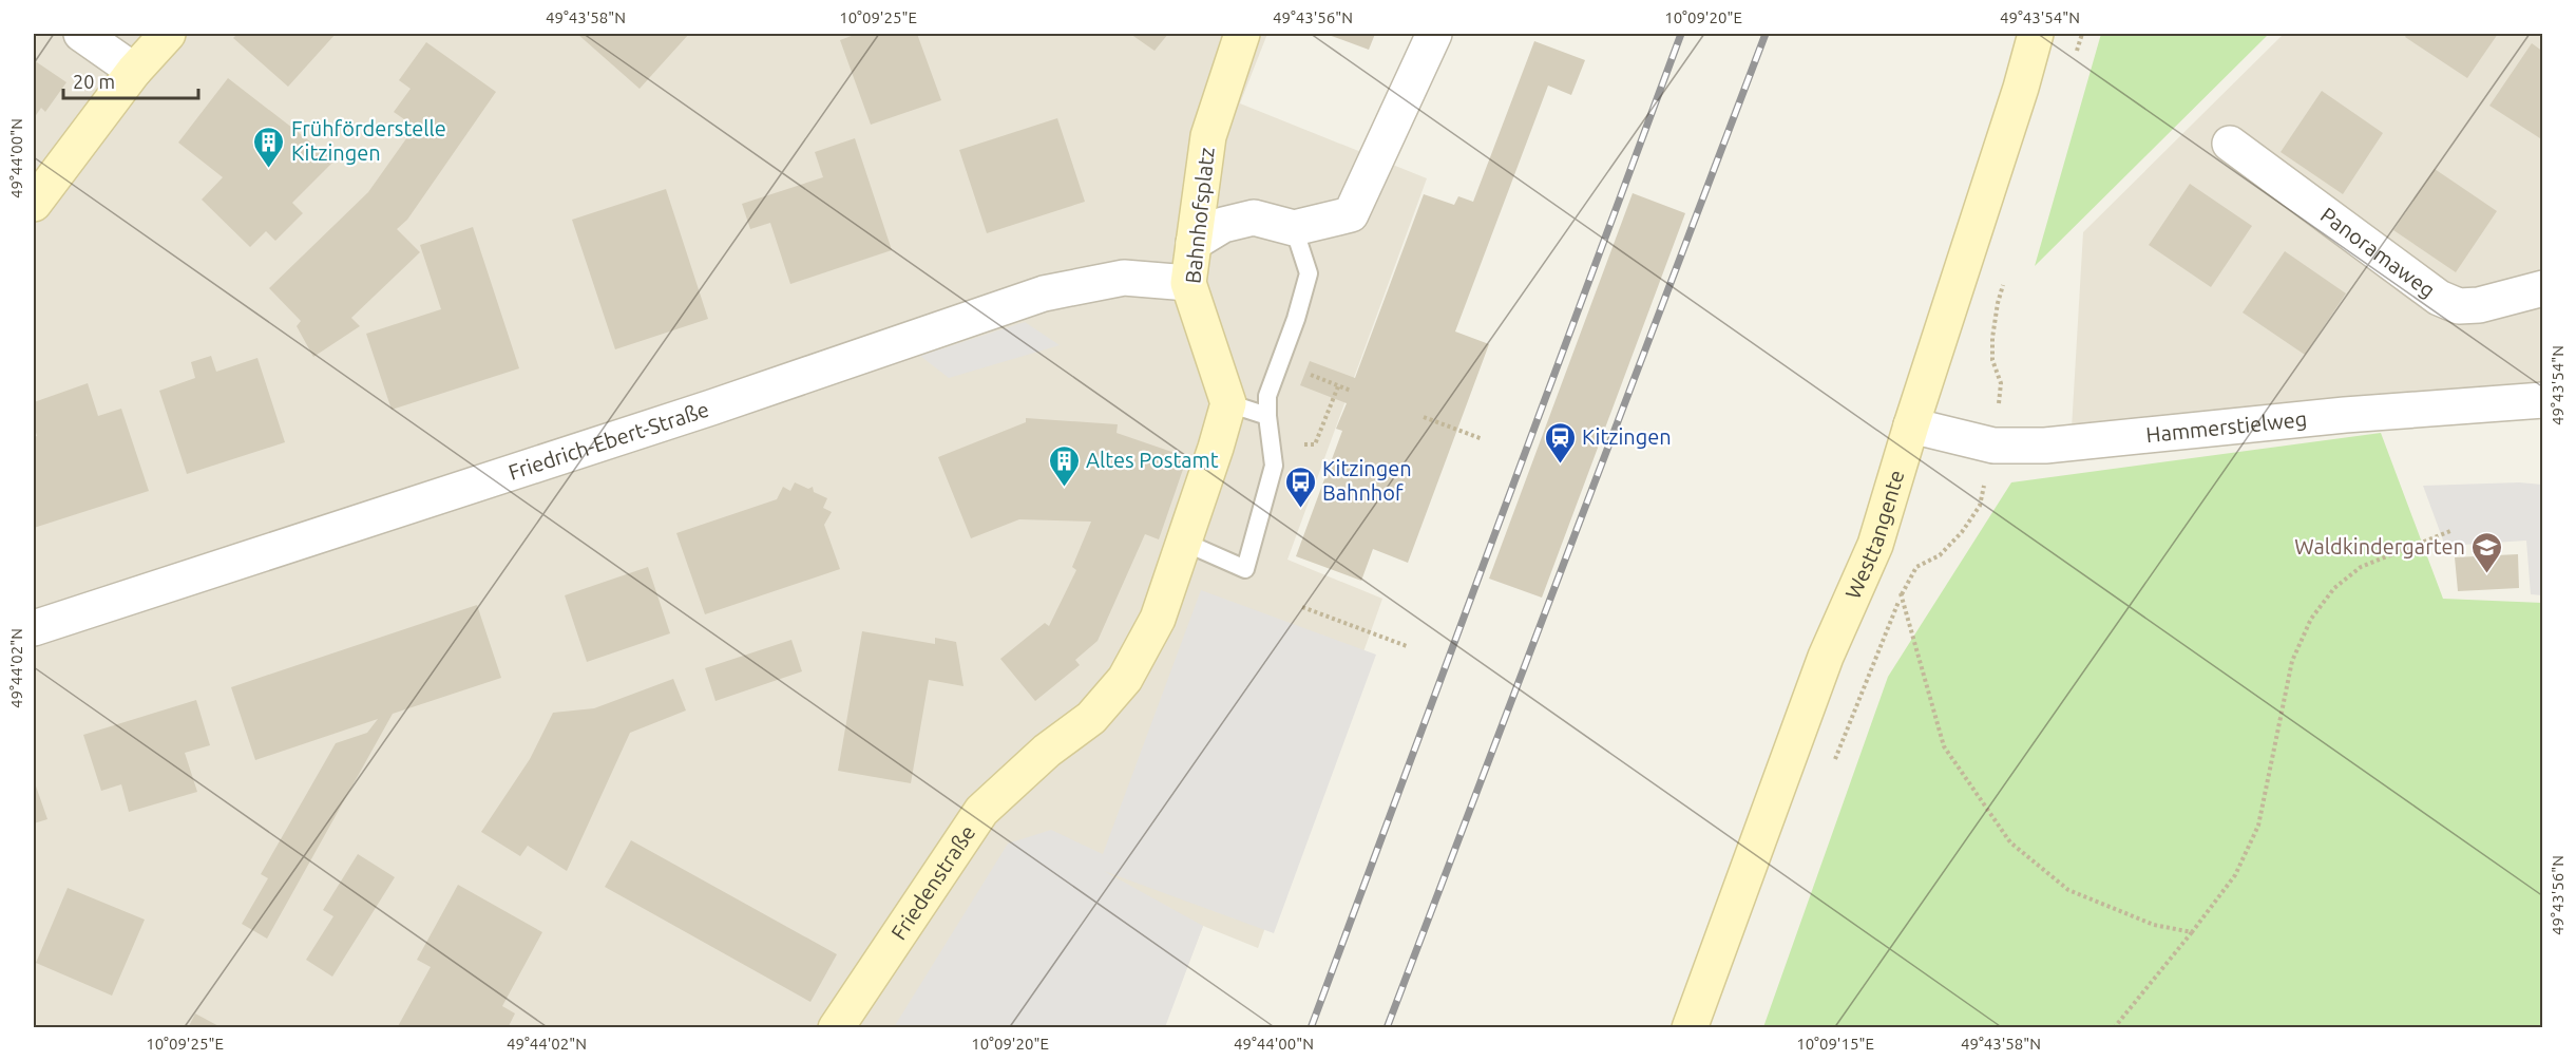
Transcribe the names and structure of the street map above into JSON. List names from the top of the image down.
{
  "streets": {
    "street": [
      "Bahnhofsplatz",
      "Panoramaweg",
      "Hammerstielweg",
      "Friedrich-Ebert-Straße",
      "Westtangente",
      "Friedenstraße"
    ]
  },
  "crossings": [
    ["Bahnhofsplatz", "Friedrich-Ebert-Straße"],
    ["Hammerstielweg", "Westtangente"]
  ],
  "places": {
    "building": ["Frühförderstelle Kitzingen", "Altes Postamt"],
    "station": ["Kitzingen"],
    "bus stop": ["Kitzingen Bahnhof"],
    "school or university": ["Waldkindergarten"]
  },
  "scale_bar": "20 m",
  "coordinates": [
    "49°43'58\"N",
    "10°09'25\"E",
    "49°43'56\"N",
    "10°09'20\"E",
    "49°43'54\"N",
    "49°44'00\"N",
    "49°44'02\"N",
    "10°09'15\"E"
  ]
}
